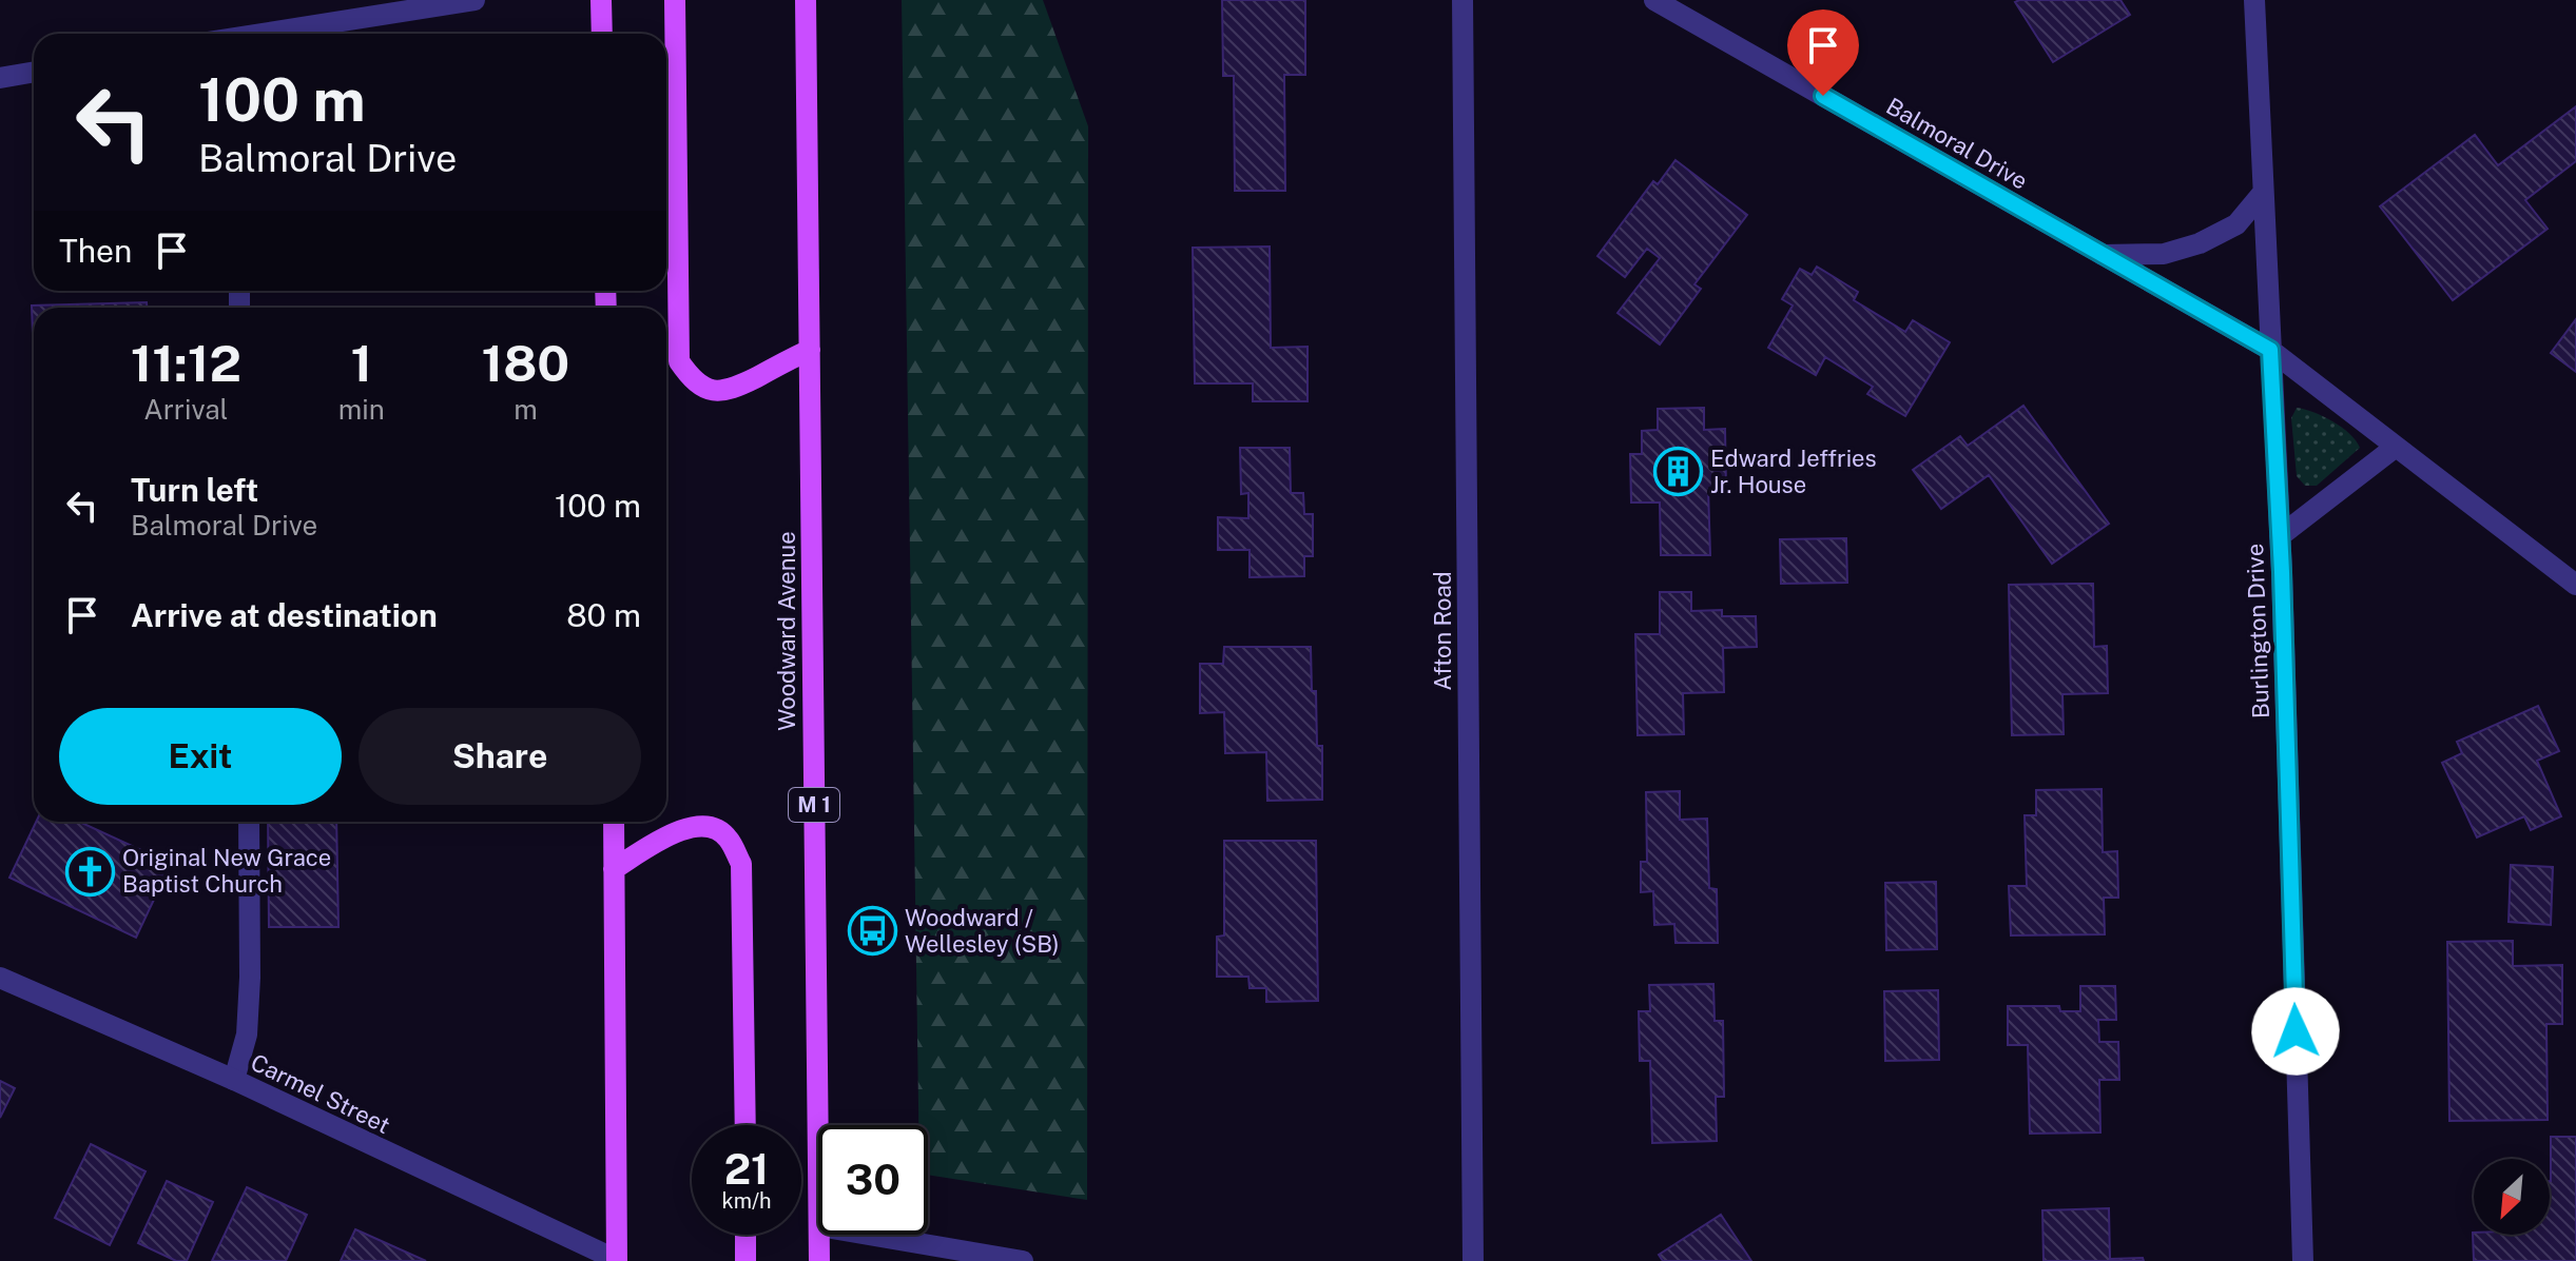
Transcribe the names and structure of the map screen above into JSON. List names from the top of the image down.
{
  "streets": {
    "main road": ["Woodward Avenue", "M 1"],
    "street": [
      "Balmoral Drive",
      "Afton Road",
      "Burlington Drive",
      "Carmel Street"
    ]
  },
  "crossings": [
    ["Balmoral Drive", "Burlington Drive"]
  ],
  "places": {
    "building": ["Edward Jeffries Jr. House"],
    "church": ["Original New Grace Baptist Church"],
    "bus stop": ["Woodward / Wellesley (SB)"]
  },
  "north": "bottom left",
  "page": {
    "turn": ["100 m", "Balmoral Drive"],
    "then": "Then",
    "eta": [
      "11:12",
      "Arrival",
      "1",
      "min",
      "180",
      "m"
    ],
    "list": [
      {
        "name": "Turn left",
        "note": "Balmoral Drive",
        "value": "100 m"
      },
      {
        "name": "Arrive at destination",
        "value": "80 m"
      }
    ],
    "buttons": ["Exit", "Share"],
    "speed": "21 km/h",
    "limit": "30"
  }
}
